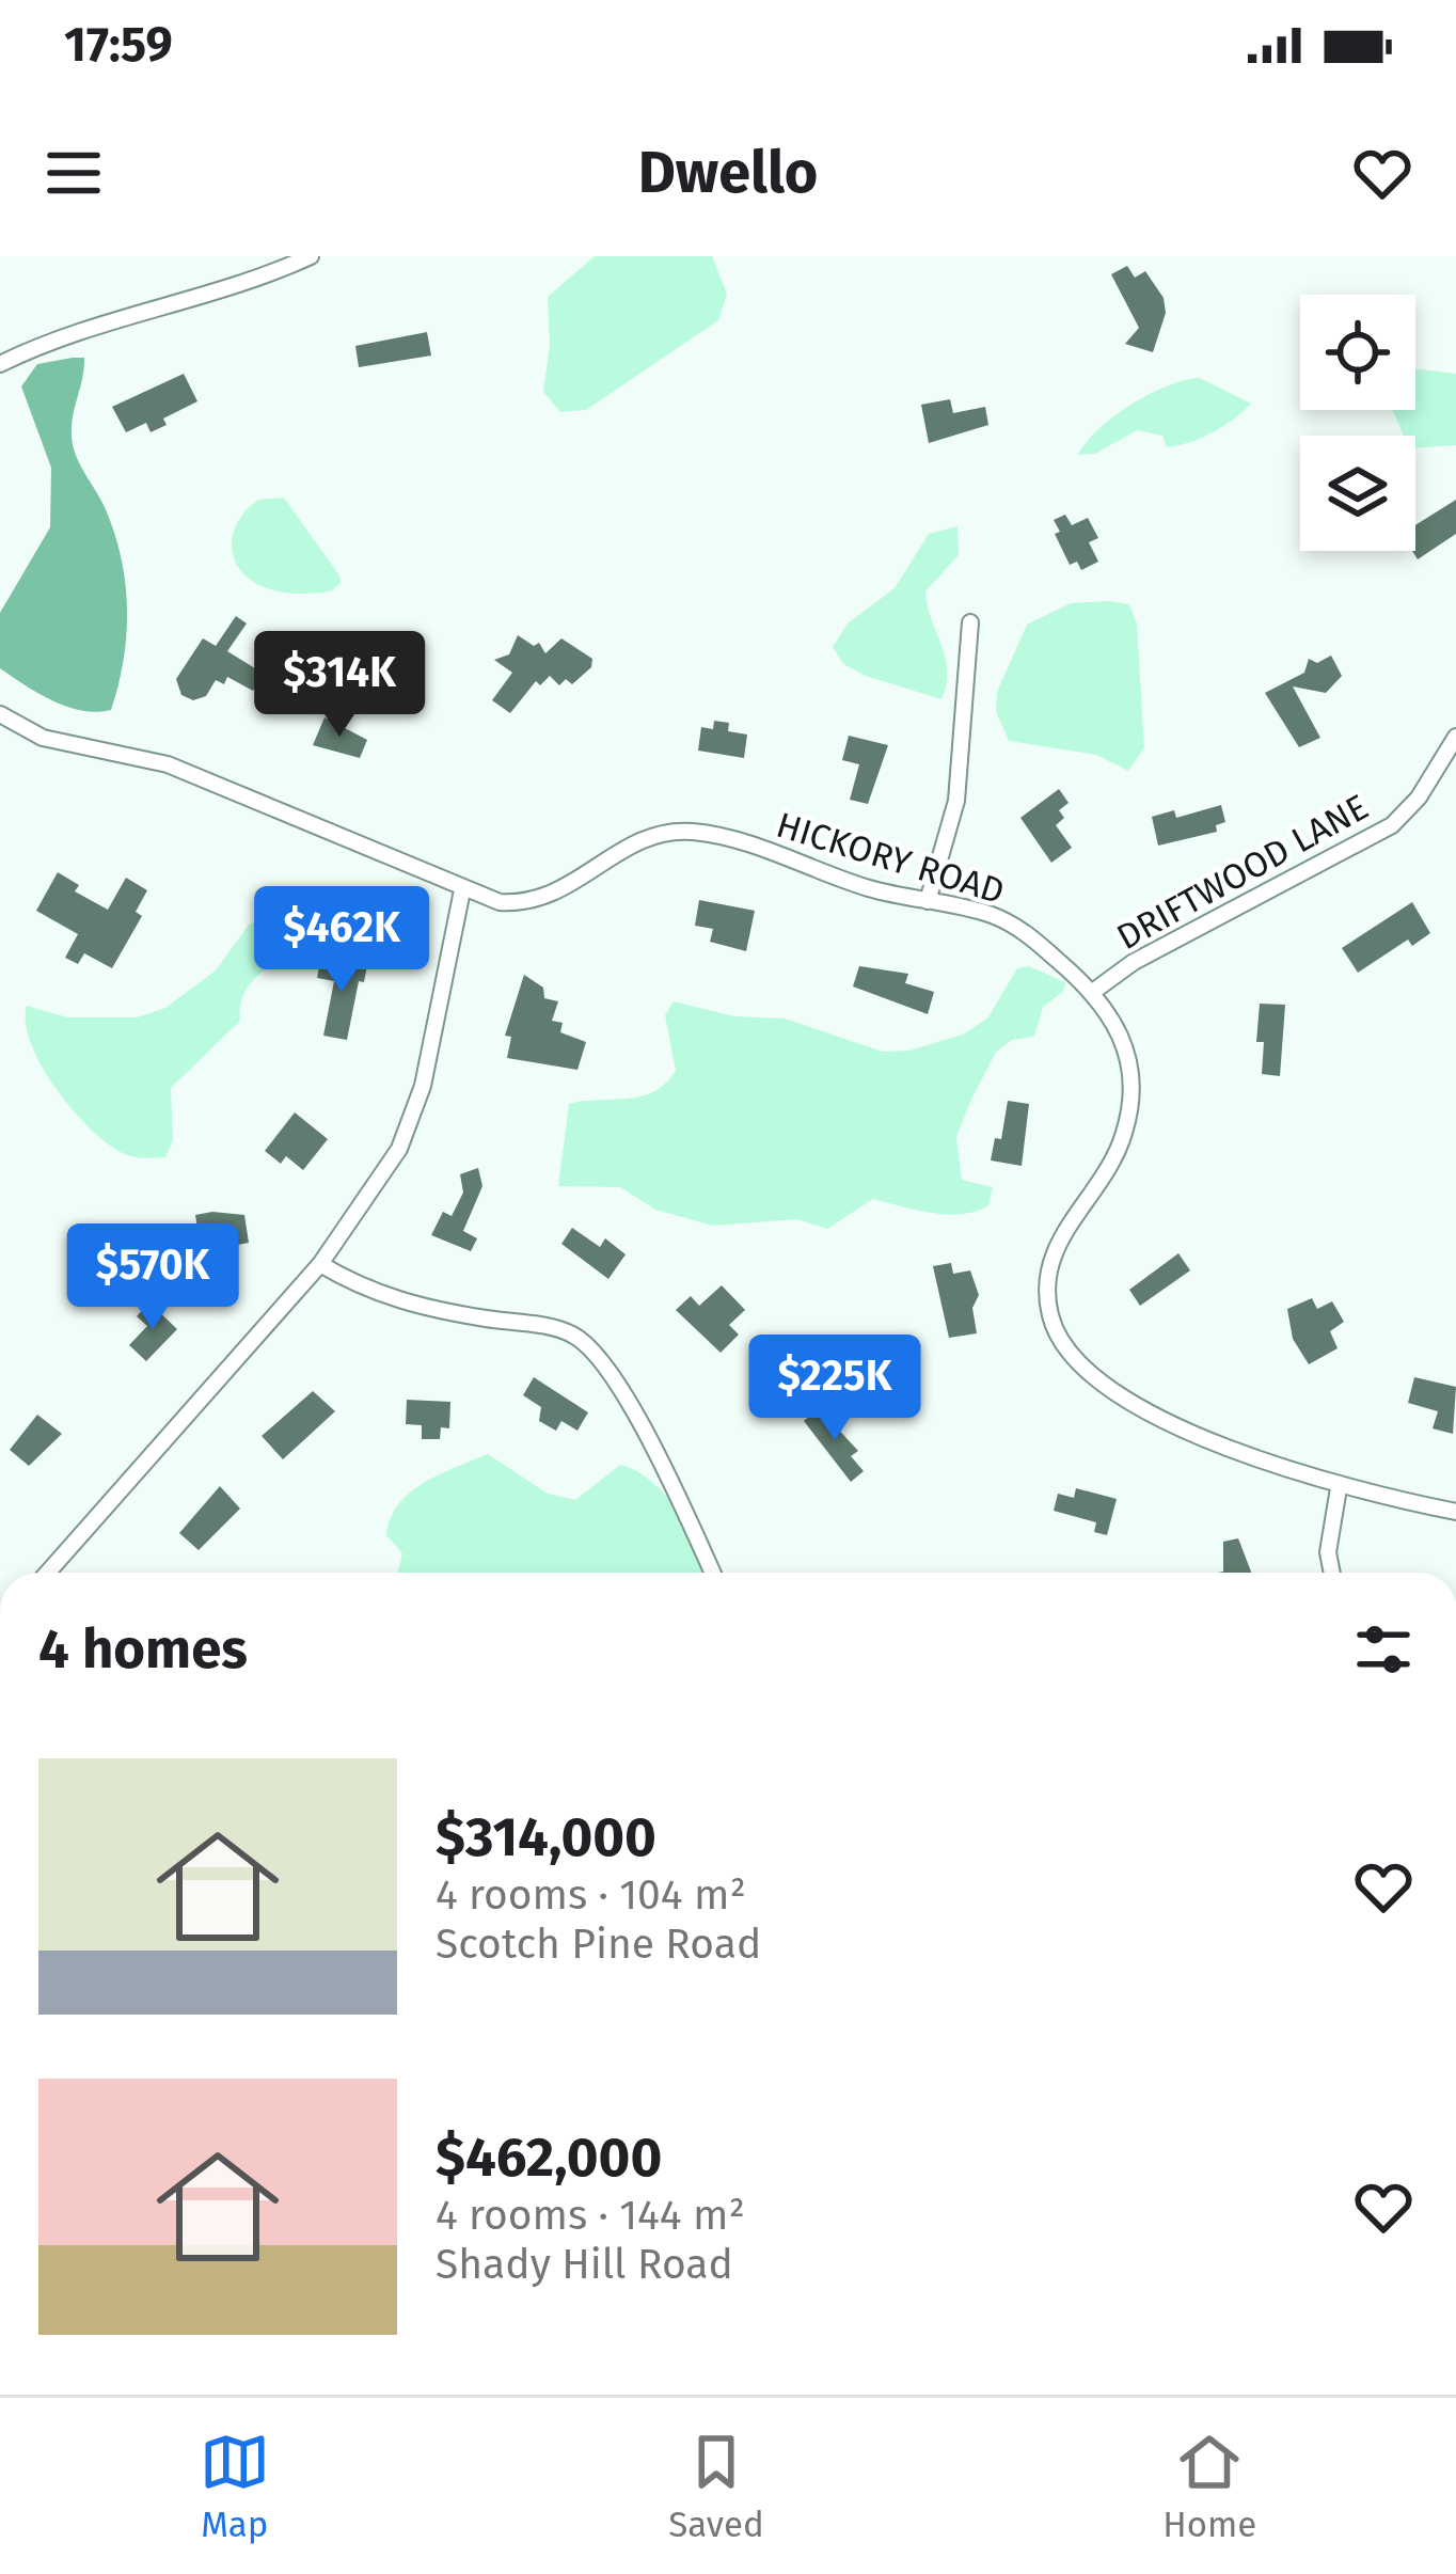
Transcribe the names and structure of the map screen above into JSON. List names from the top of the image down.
{
  "streets": {
    "street": ["HICKORY ROAD", "DRIFTWOOD LANE"]
  },
  "crossings": [
    ["HICKORY ROAD", "DRIFTWOOD LANE"]
  ],
  "page": {
    "status": "17:59",
    "header": "Dwello",
    "price": [
      "$314K",
      "$462K",
      "$570K",
      "$225K"
    ],
    "heading": "4 homes",
    "list": [
      {
        "name": "$314,000",
        "note": "4 rooms · 104 m² · Scotch Pine Road"
      },
      {
        "name": "$462,000",
        "note": "4 rooms · 144 m² · Shady Hill Road"
      }
    ],
    "tabs": ["Map", "Saved", "Home"]
  }
}
